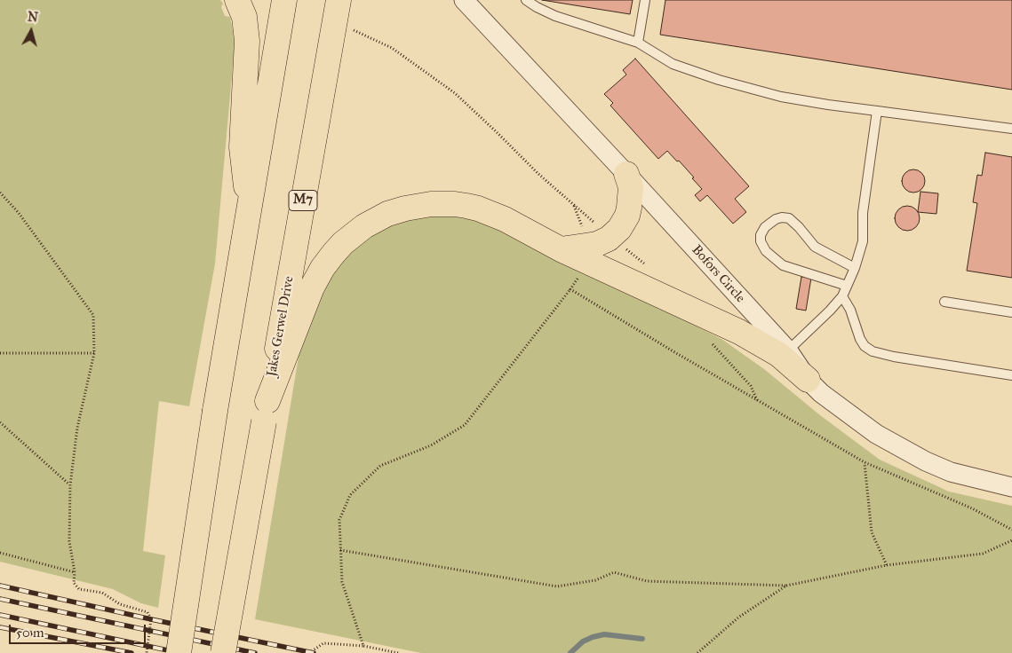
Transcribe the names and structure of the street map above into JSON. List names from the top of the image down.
{
  "streets": {
    "highway": ["M7", "Jakes Gerwel Drive"],
    "street": ["Bofors Circle"]
  },
  "scale_bar": "50 m",
  "north": "top"
}
